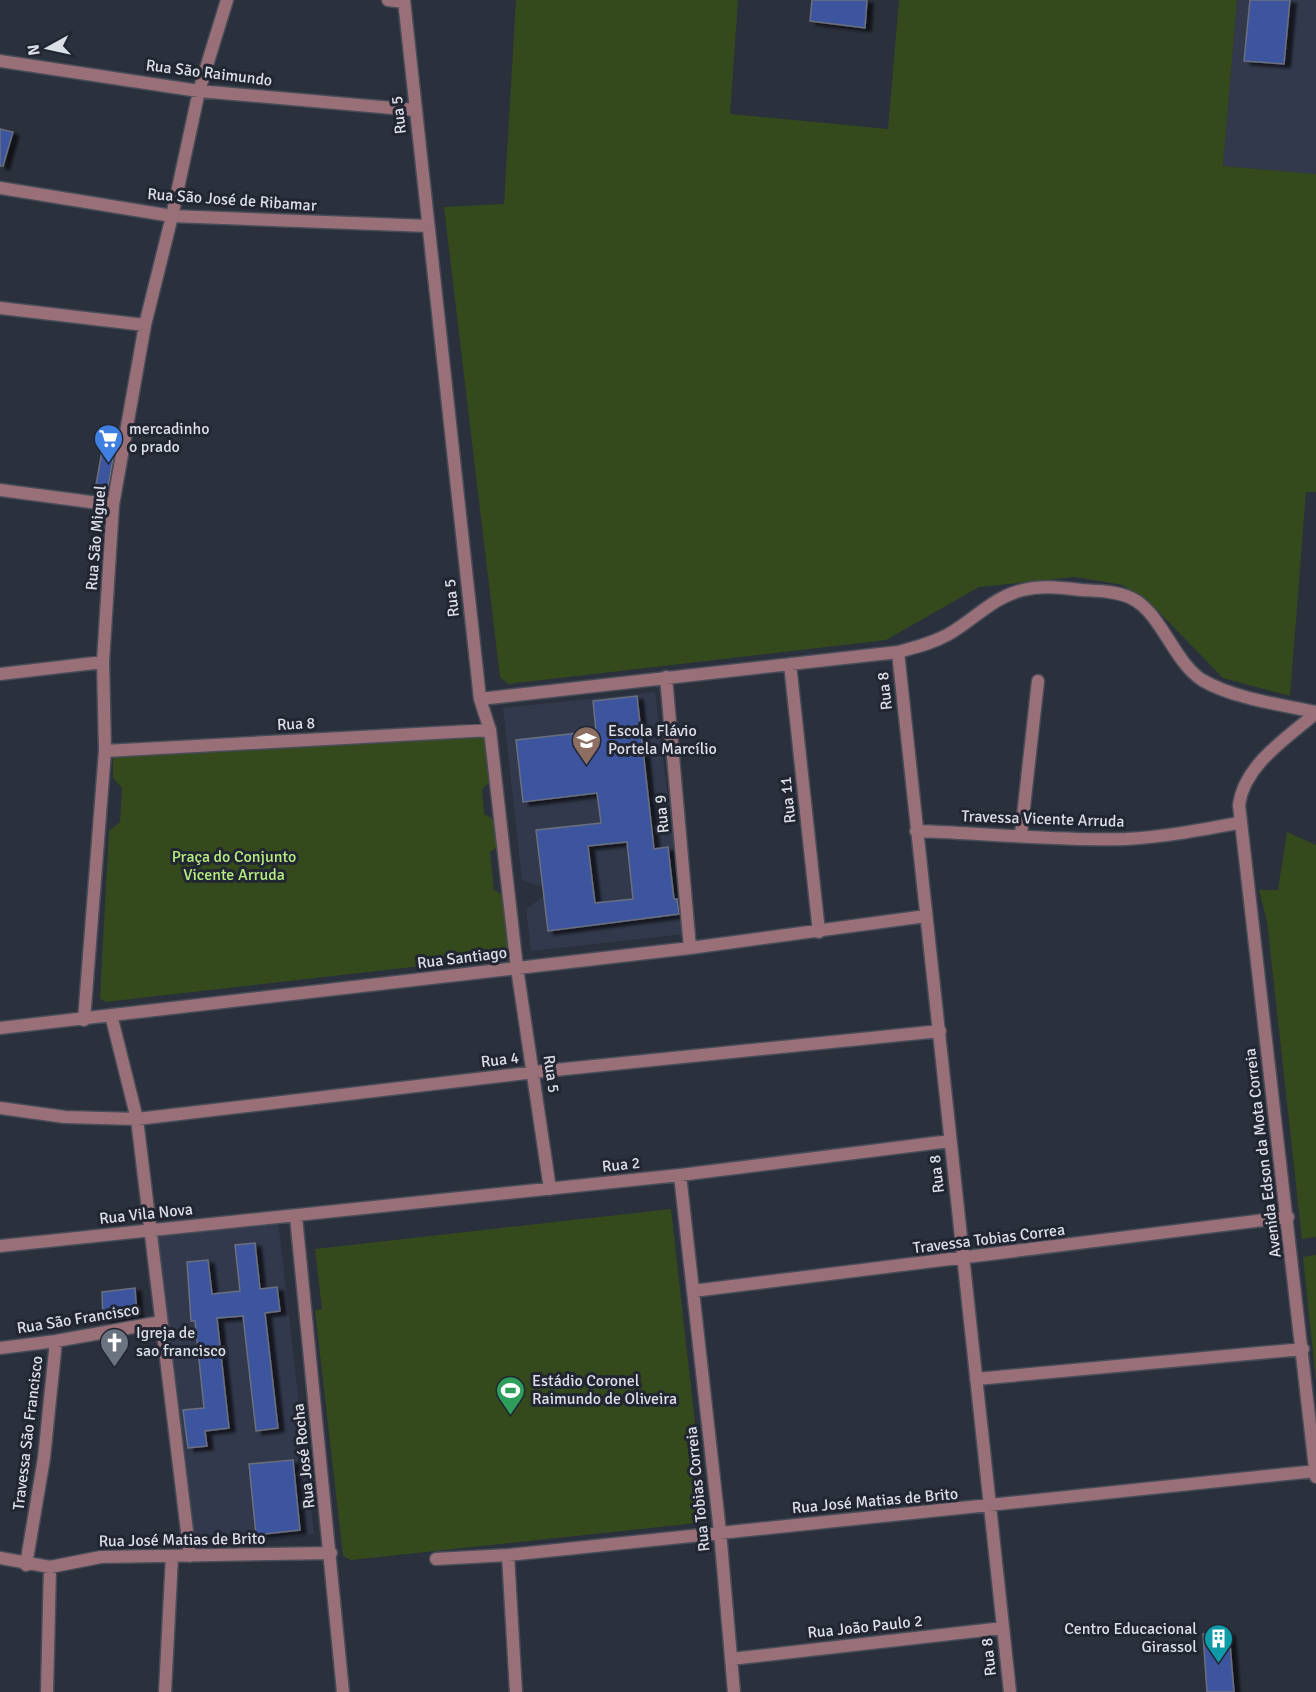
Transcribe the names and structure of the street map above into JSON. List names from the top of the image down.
{
  "streets": {
    "street": [
      "Rua São Raimundo",
      "Rua 5",
      "Rua São José de Ribamar",
      "Rua São Miguel",
      "Rua 8",
      "Rua 11",
      "Rua 9",
      "Travessa Vicente Arruda",
      "Rua Santiago",
      "Rua 4",
      "Avenida Edson da Mota Correia",
      "Rua 2",
      "Rua Vila Nova",
      "Travessa Tobias Correa",
      "Rua São Francisco",
      "Travessa São Francisco",
      "Rua José Rocha",
      "Rua Tobias Correia",
      "Rua José Matias de Brito",
      "Rua João Paulo 2"
    ]
  },
  "crossings": [
    ["Rua São Raimundo", "Rua 5"],
    ["Rua São Raimundo", "Rua São Miguel"],
    ["Rua 5", "Rua São José de Ribamar"],
    ["Rua 5", "Rua 8"],
    ["Rua 5", "Rua Santiago"],
    ["Rua 5", "Rua 4"],
    ["Rua 5", "Rua 2"],
    ["Rua São José de Ribamar", "Rua São Miguel"],
    ["Rua São Miguel", "Rua 8"],
    ["Rua São Miguel", "Rua Santiago"],
    ["Rua 8", "Rua 11"],
    ["Rua 8", "Rua 9"],
    ["Rua 8", "Travessa Vicente Arruda"],
    ["Rua 8", "Rua Santiago"],
    ["Rua 8", "Rua 4"],
    ["Rua 8", "Avenida Edson da Mota Correia"],
    ["Rua 8", "Rua 2"],
    ["Rua 8", "Travessa Tobias Correa"],
    ["Rua 8", "Rua José Matias de Brito"],
    ["Rua 8", "Rua João Paulo 2"],
    ["Rua 11", "Rua Santiago"],
    ["Rua 9", "Rua Santiago"],
    ["Travessa Vicente Arruda", "Avenida Edson da Mota Correia"],
    ["Avenida Edson da Mota Correia", "Travessa Tobias Correa"],
    ["Avenida Edson da Mota Correia", "Rua José Matias de Brito"],
    ["Rua 2", "Rua Vila Nova"],
    ["Rua 2", "Rua José Rocha"],
    ["Rua 2", "Rua Tobias Correia"],
    ["Rua Vila Nova", "Rua José Rocha"],
    ["Travessa Tobias Correa", "Rua Tobias Correia"],
    ["Rua São Francisco", "Travessa São Francisco"],
    ["Travessa São Francisco", "Rua José Matias de Brito"],
    ["Rua José Rocha", "Rua José Matias de Brito"],
    ["Rua Tobias Correia", "Rua José Matias de Brito"],
    ["Rua Tobias Correia", "Rua João Paulo 2"]
  ],
  "parks": ["Praça do Conjunto Vicente Arruda"],
  "places": {
    "supermarket": ["mercadinho o prado"],
    "school or university": ["Escola Flávio Portela Marcílio"],
    "church": ["Igreja de sao francisco"],
    "sports": ["Estádio Coronel Raimundo de Oliveira"],
    "building": ["Centro Educacional Girassol"]
  },
  "north": "left"
}
